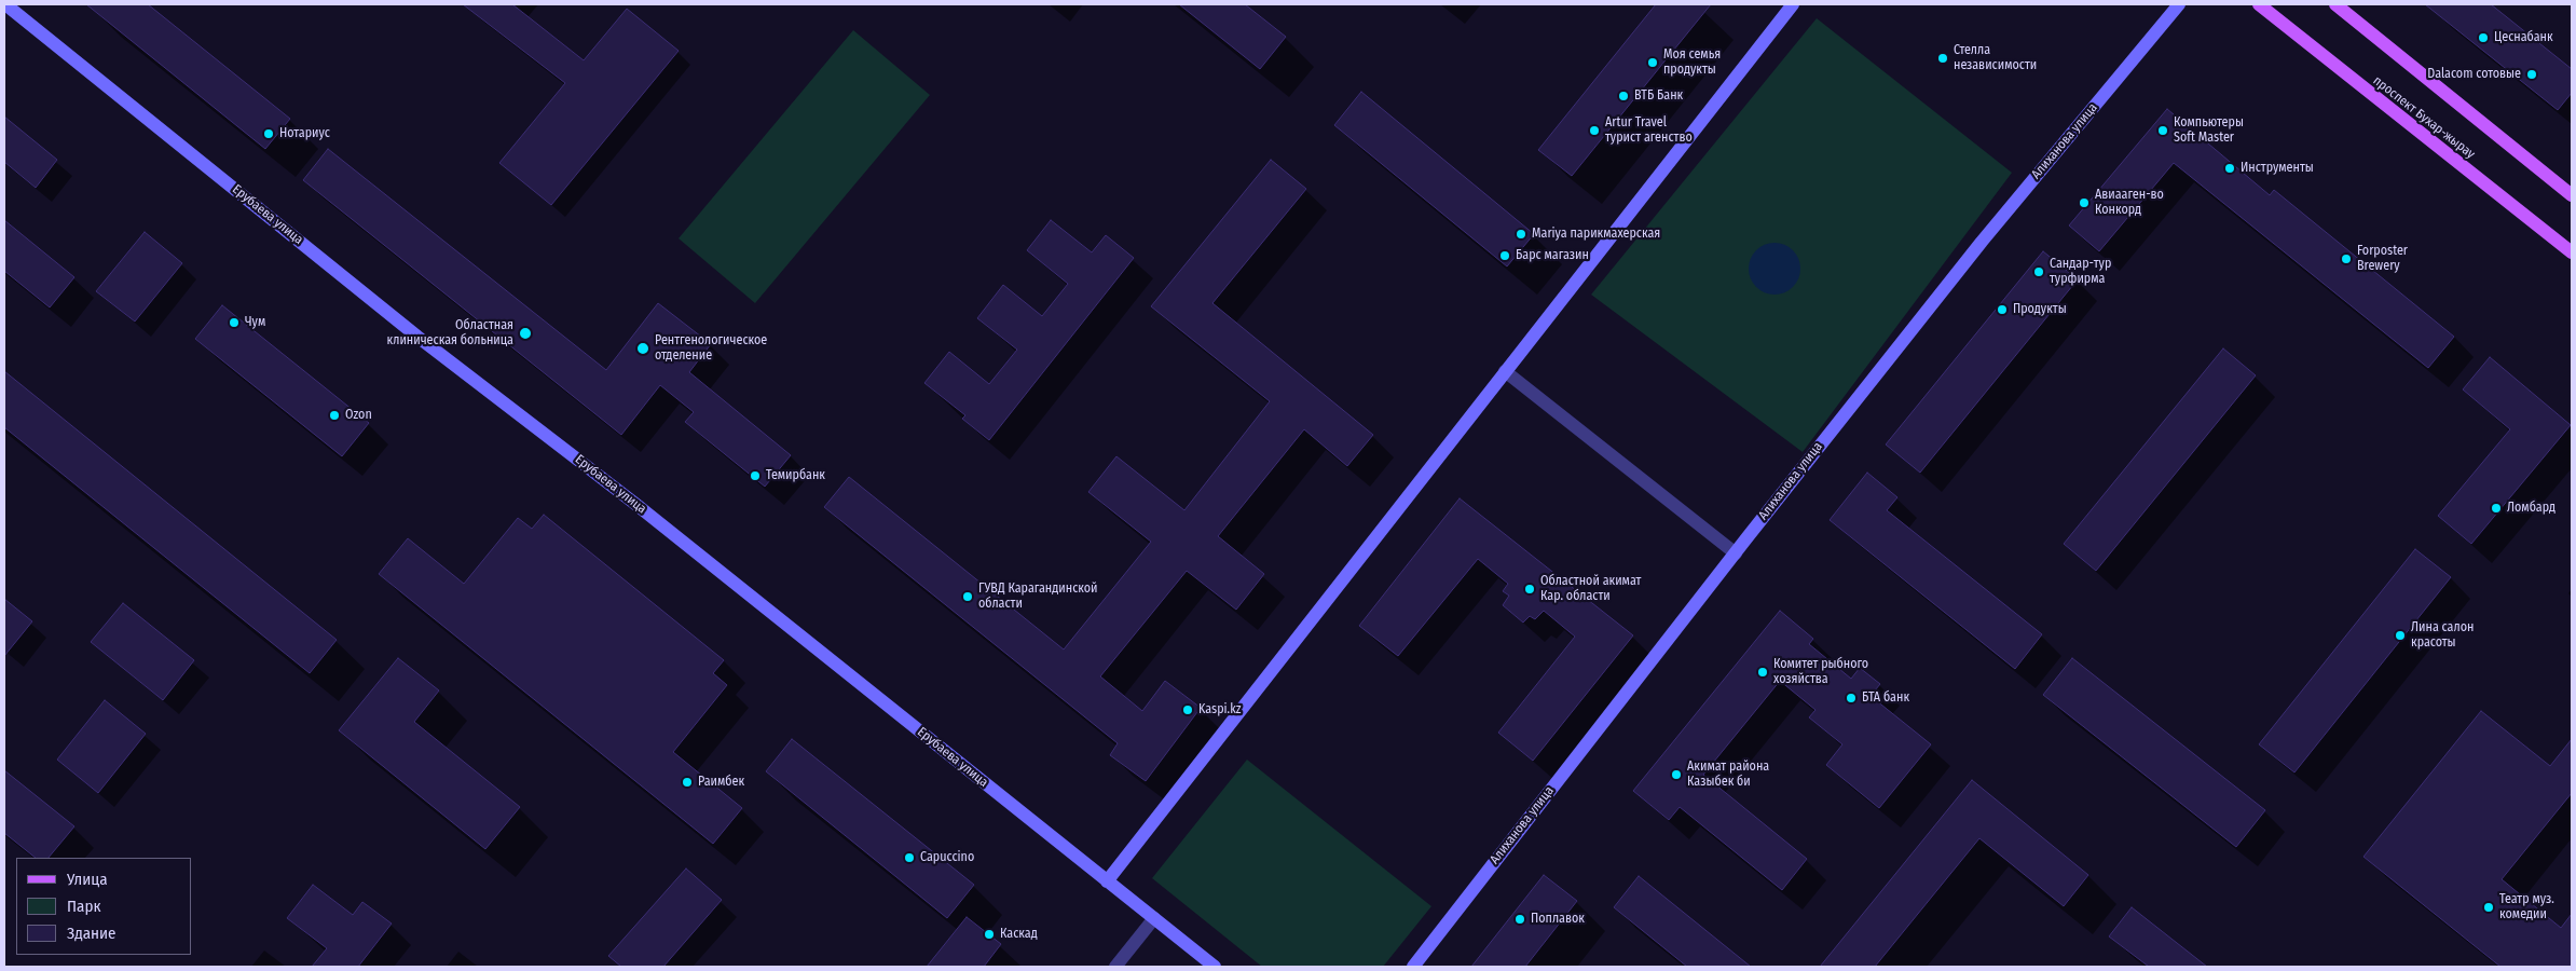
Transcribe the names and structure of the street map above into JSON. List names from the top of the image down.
{
  "streets": {
    "main road": ["проспект Бухар-жырау"],
    "street": ["Алиханова улица", "Ерубаева улица"]
  },
  "places": [
    "Цеснабанк",
    "Стелла независимости",
    "Моя семья продукты",
    "Dalacom сотовые",
    "ВТБ Банк",
    "Artur Travel турист агенство",
    "Компьютеры Soft Master",
    "Нотариус",
    "Инструменты",
    "Авиааген-во Конкорд",
    "Mariya парикмахерская",
    "Барс магазин",
    "Forposter Brewery",
    "Сандар-тур турфирма",
    "Продукты",
    "Чум",
    "Областная клиническая больница",
    "Рентгенологическое отделение",
    "Ozon",
    "Темирбанк",
    "Ломбард",
    "Областной акимат Кар. области",
    "ГУВД Карагандинской области",
    "Лина салон красоты",
    "Комитет рыбного хозяйства",
    "БТА банк",
    "Kaspi.kz",
    "Акимат района Казыбек би",
    "Раимбек",
    "Capuccino",
    "Театр муз. комедии",
    "Поплавок",
    "Каскад"
  ],
  "legend": ["Улица", "Парк", "Здание"]
}
